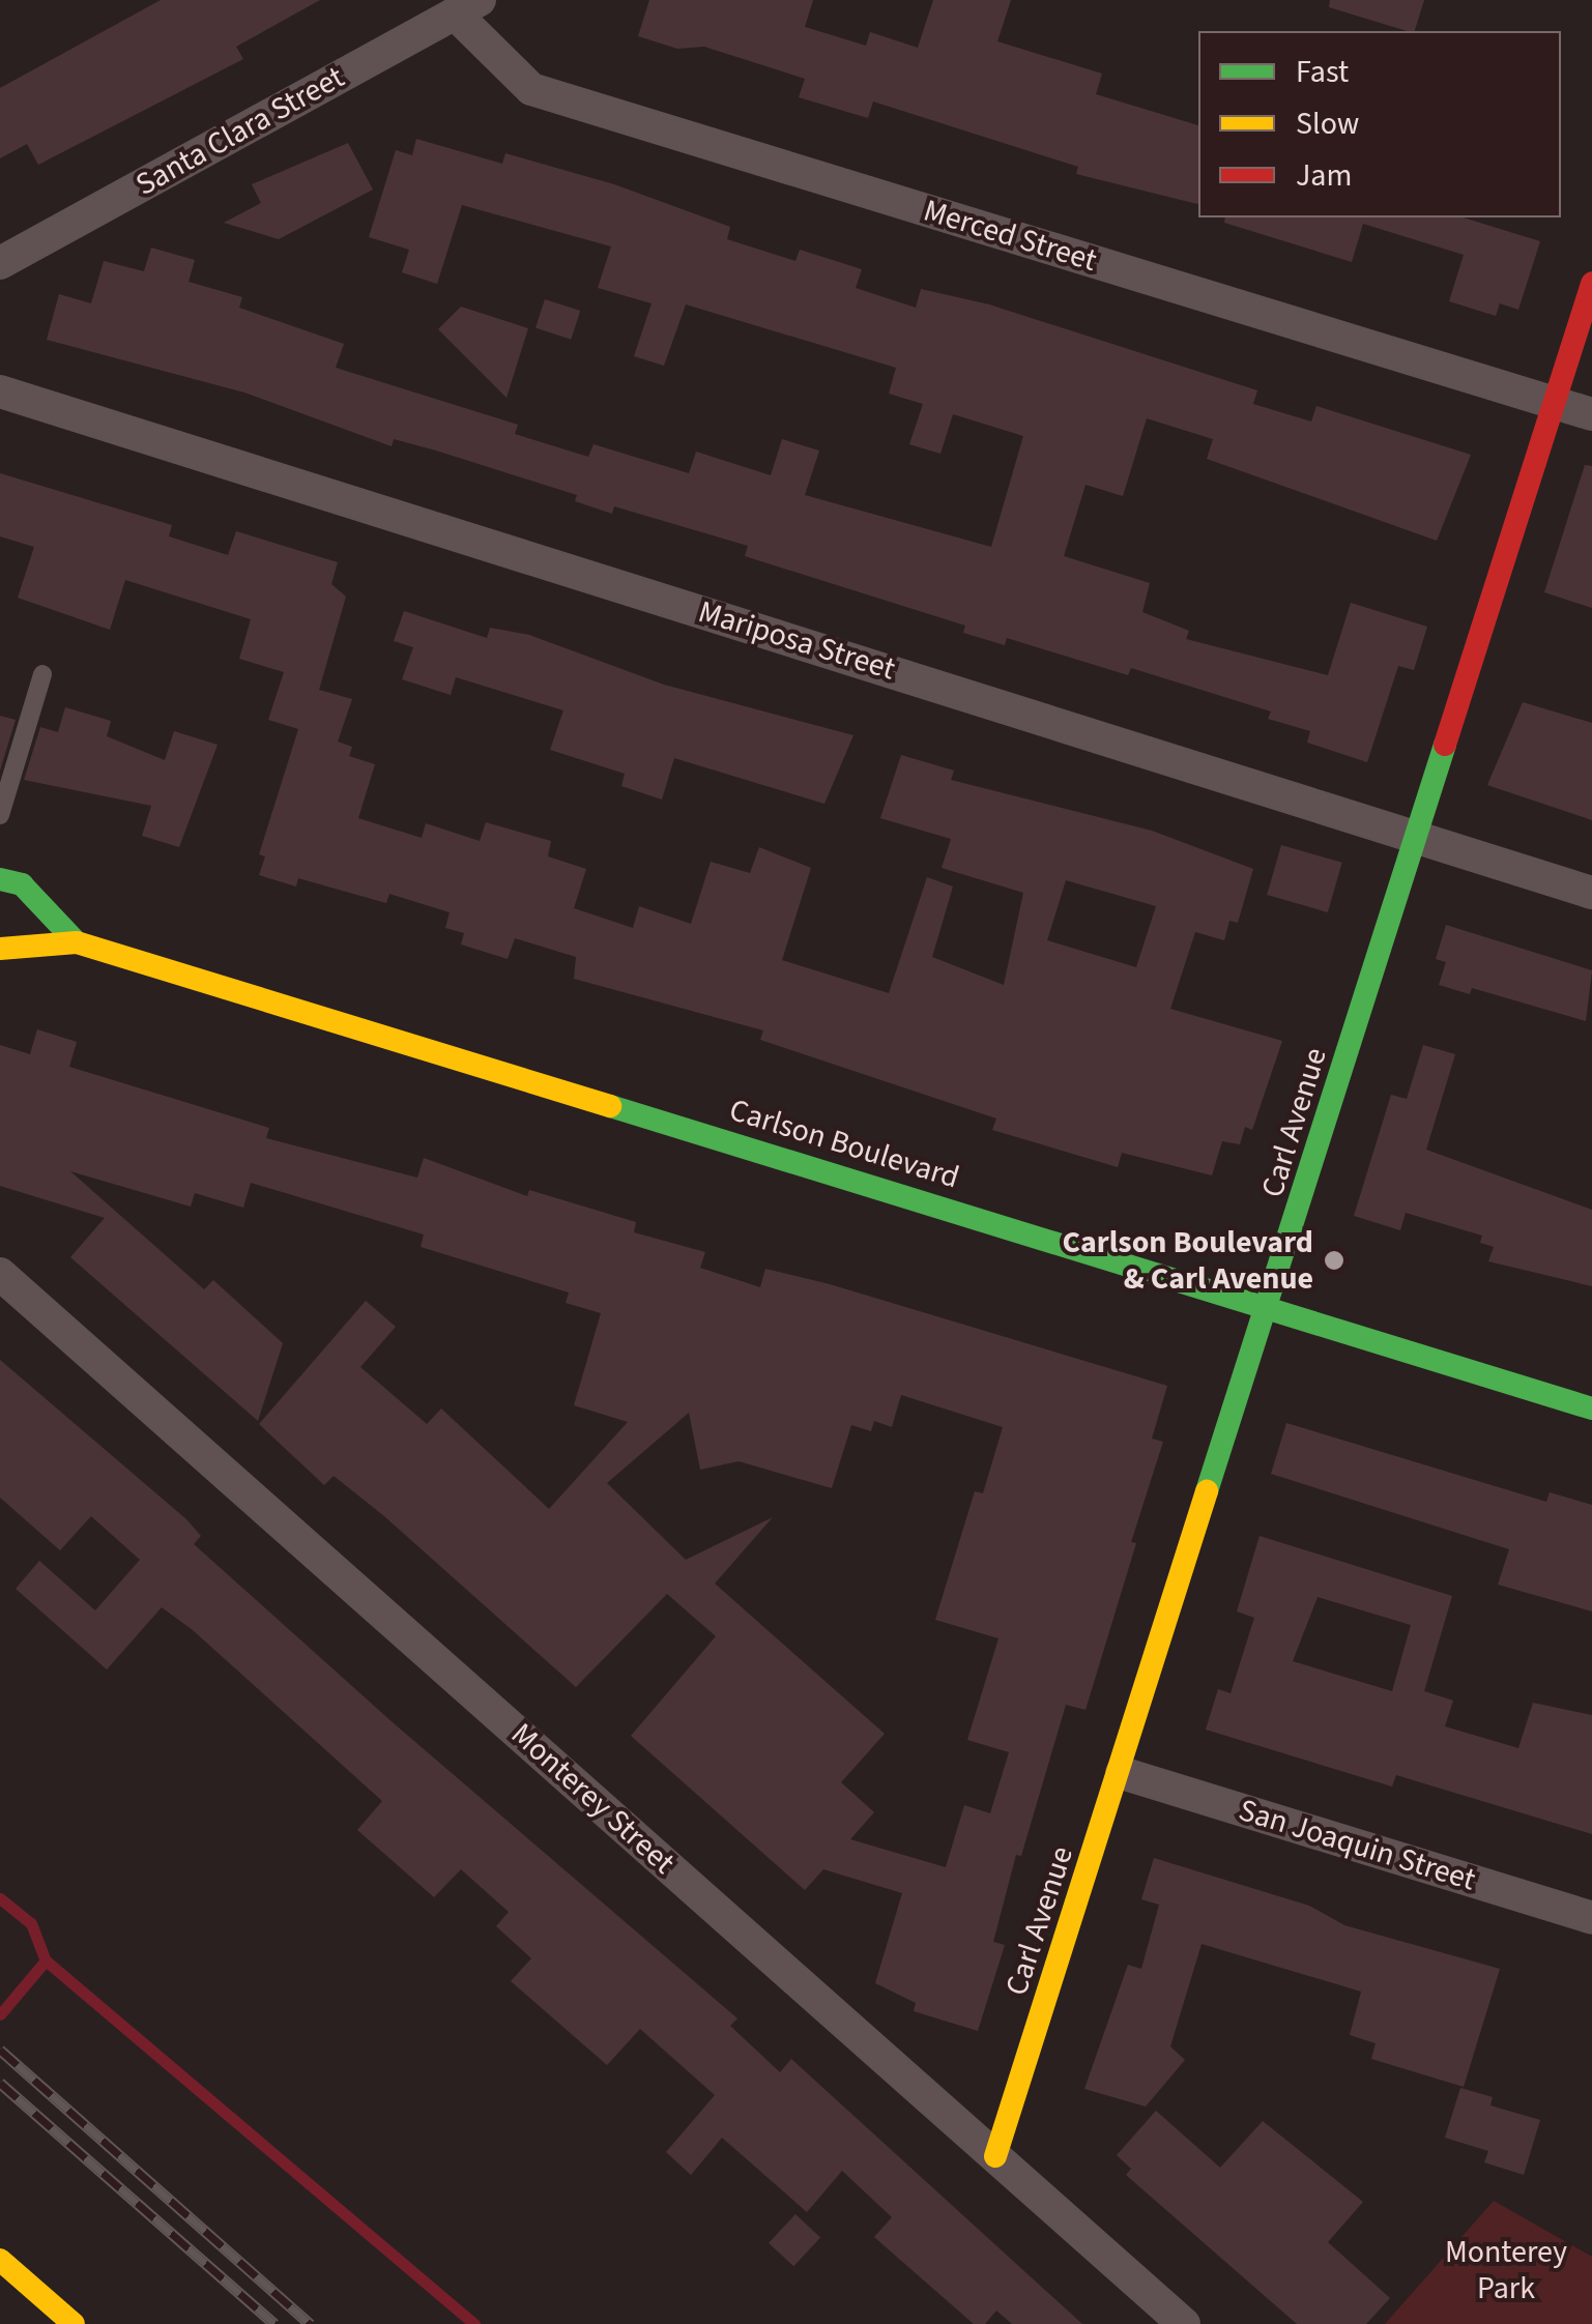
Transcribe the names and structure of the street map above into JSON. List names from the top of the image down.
{
  "streets": {
    "main road": ["Carl Avenue", "Carlson Boulevard"],
    "street": [
      "Santa Clara Street",
      "Merced Street",
      "Mariposa Street",
      "Monterey Street",
      "San Joaquin Street"
    ]
  },
  "crossings": [
    ["Santa Clara Street", "Merced Street"],
    ["Merced Street", "Carl Avenue"],
    ["Mariposa Street", "Carl Avenue"],
    ["Carl Avenue", "Carlson Boulevard"],
    ["Carl Avenue", "Monterey Street"],
    ["Carl Avenue", "San Joaquin Street"]
  ],
  "parks": ["Monterey Park"],
  "places": ["Carlson Boulevard & Carl Avenue"],
  "legend": ["Fast", "Slow", "Jam"]
}
